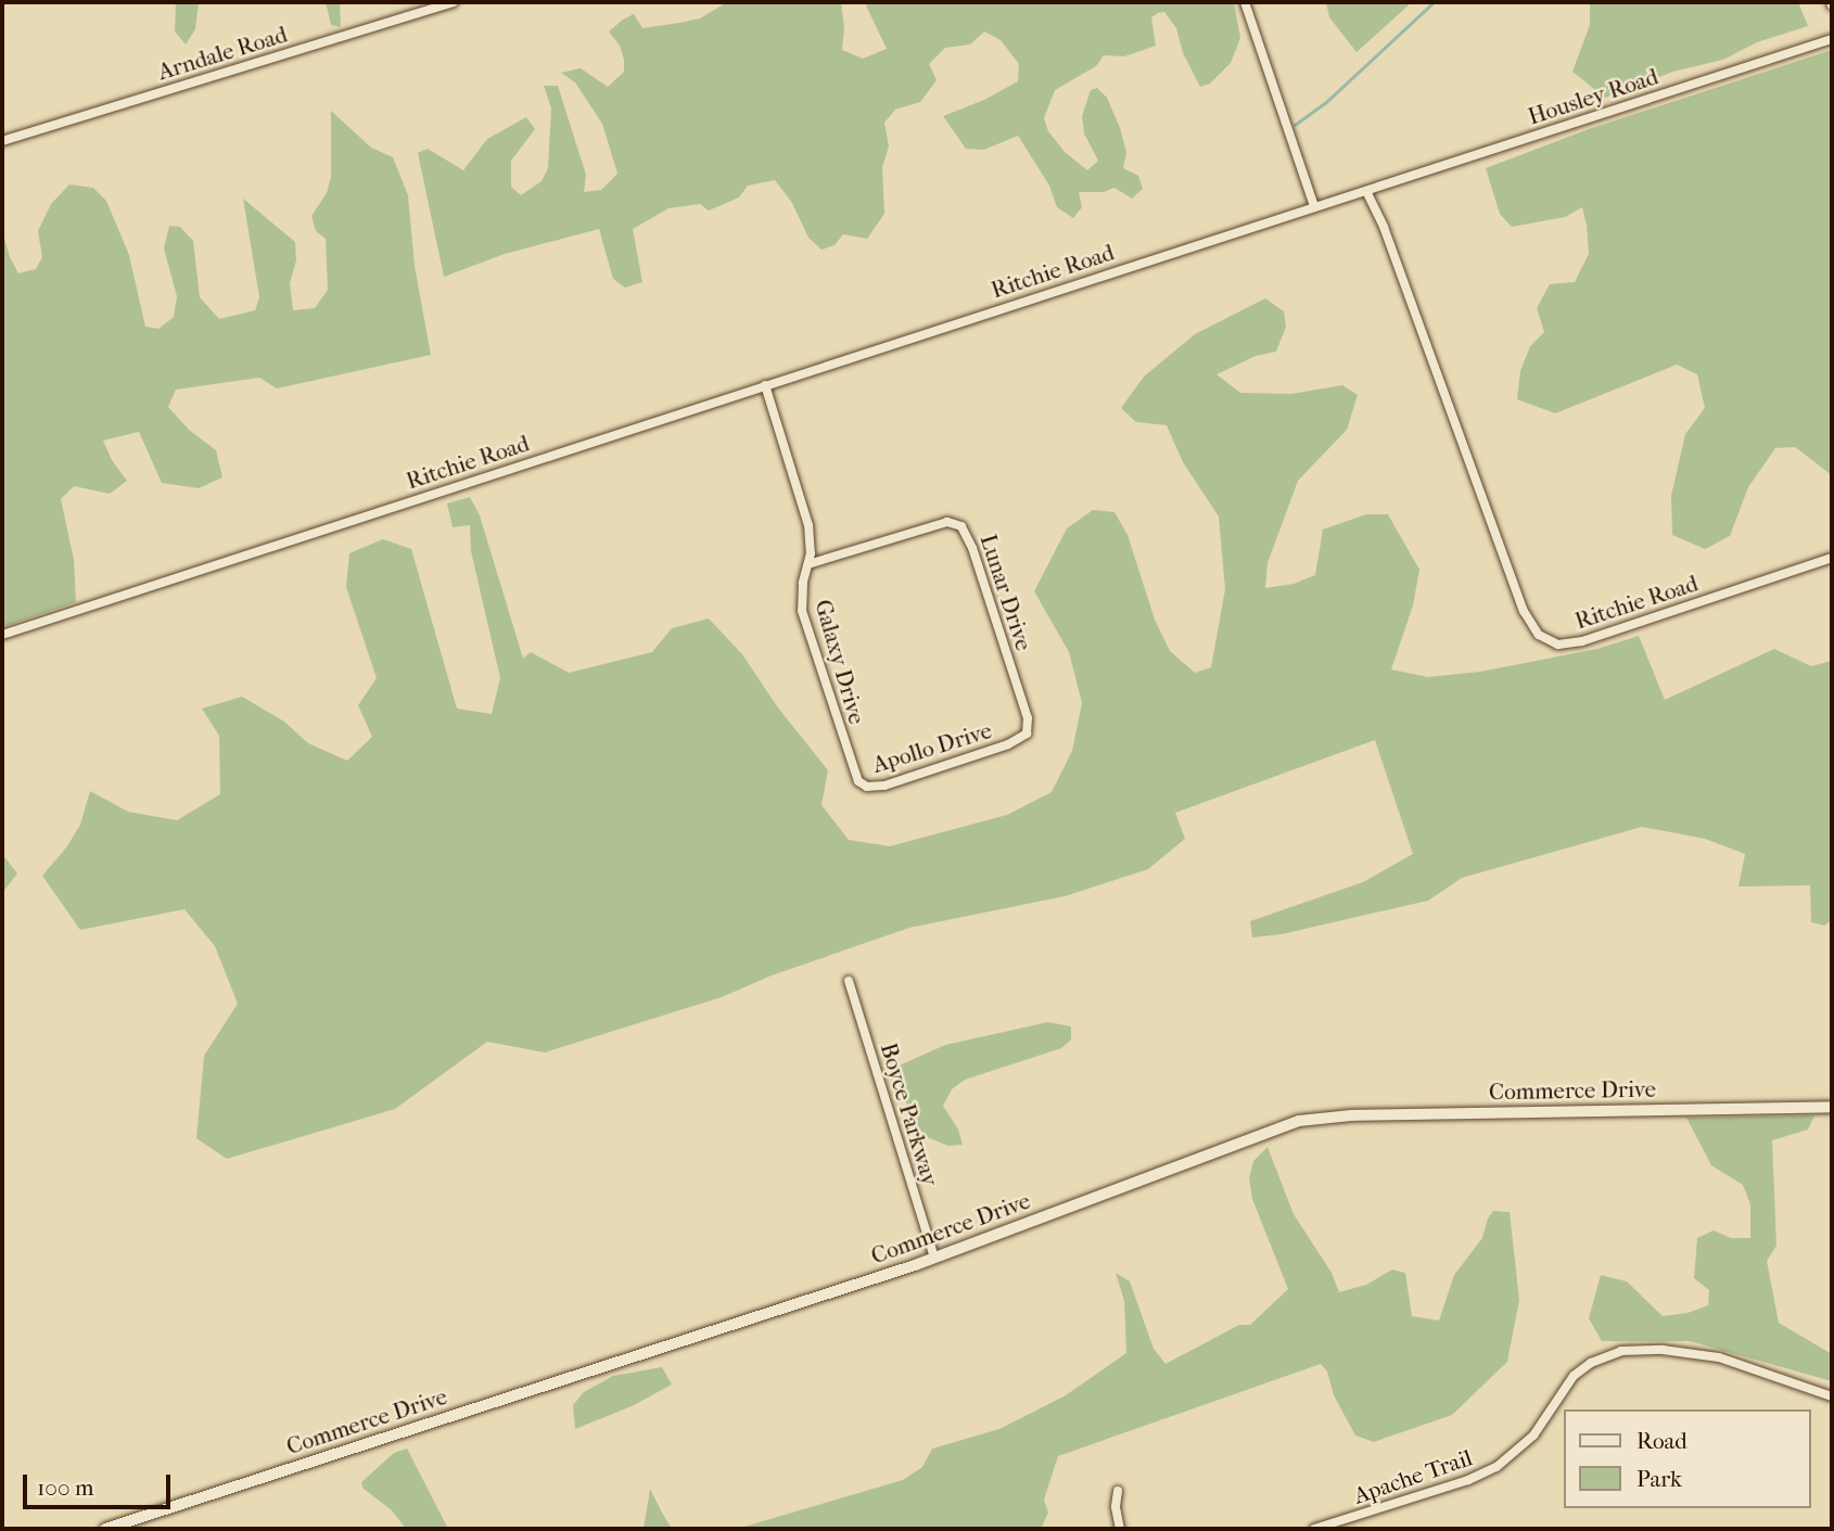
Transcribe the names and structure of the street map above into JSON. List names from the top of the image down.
{
  "streets": {
    "street": [
      "Arndale Road",
      "Housley Road",
      "Ritchie Road",
      "Lunar Drive",
      "Galaxy Drive",
      "Apollo Drive",
      "Commerce Drive",
      "Boyce Parkway",
      "Apache Trail"
    ]
  },
  "crossings": [
    ["Housley Road", "Ritchie Road"],
    ["Ritchie Road", "Galaxy Drive"],
    ["Lunar Drive", "Galaxy Drive"],
    ["Lunar Drive", "Apollo Drive"],
    ["Galaxy Drive", "Apollo Drive"],
    ["Commerce Drive", "Boyce Parkway"]
  ],
  "legend": ["Road", "Park"],
  "scale_bar": "100 m"
}
